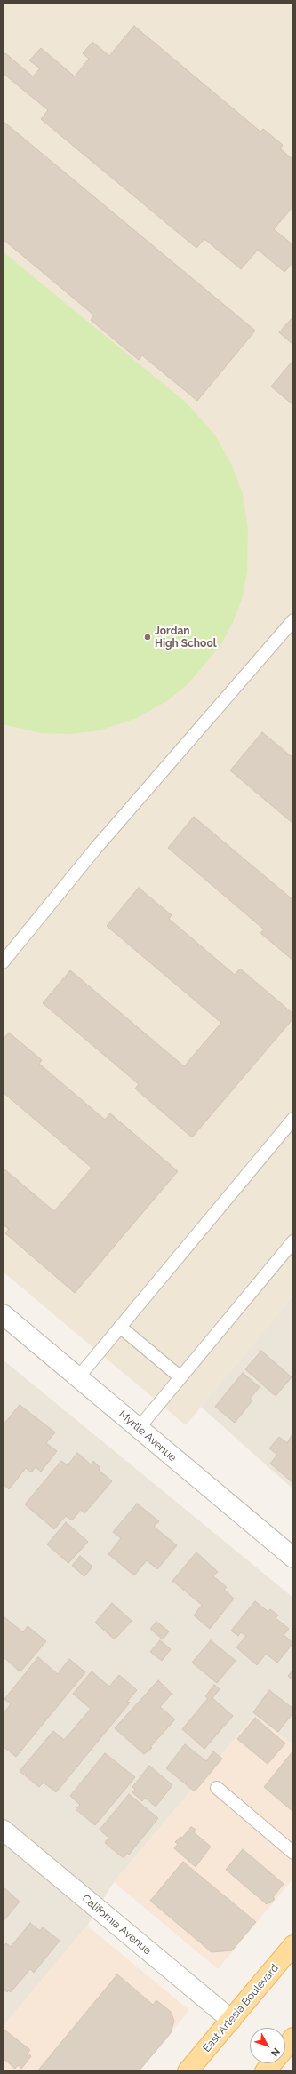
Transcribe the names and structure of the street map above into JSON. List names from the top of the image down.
{
  "streets": {
    "main road": ["East Artesia Boulevard"],
    "street": ["Myrtle Avenue", "California Avenue"]
  },
  "crossings": [
    ["California Avenue", "East Artesia Boulevard"]
  ],
  "places": ["Jordan High School"],
  "north": "bottom right"
}
